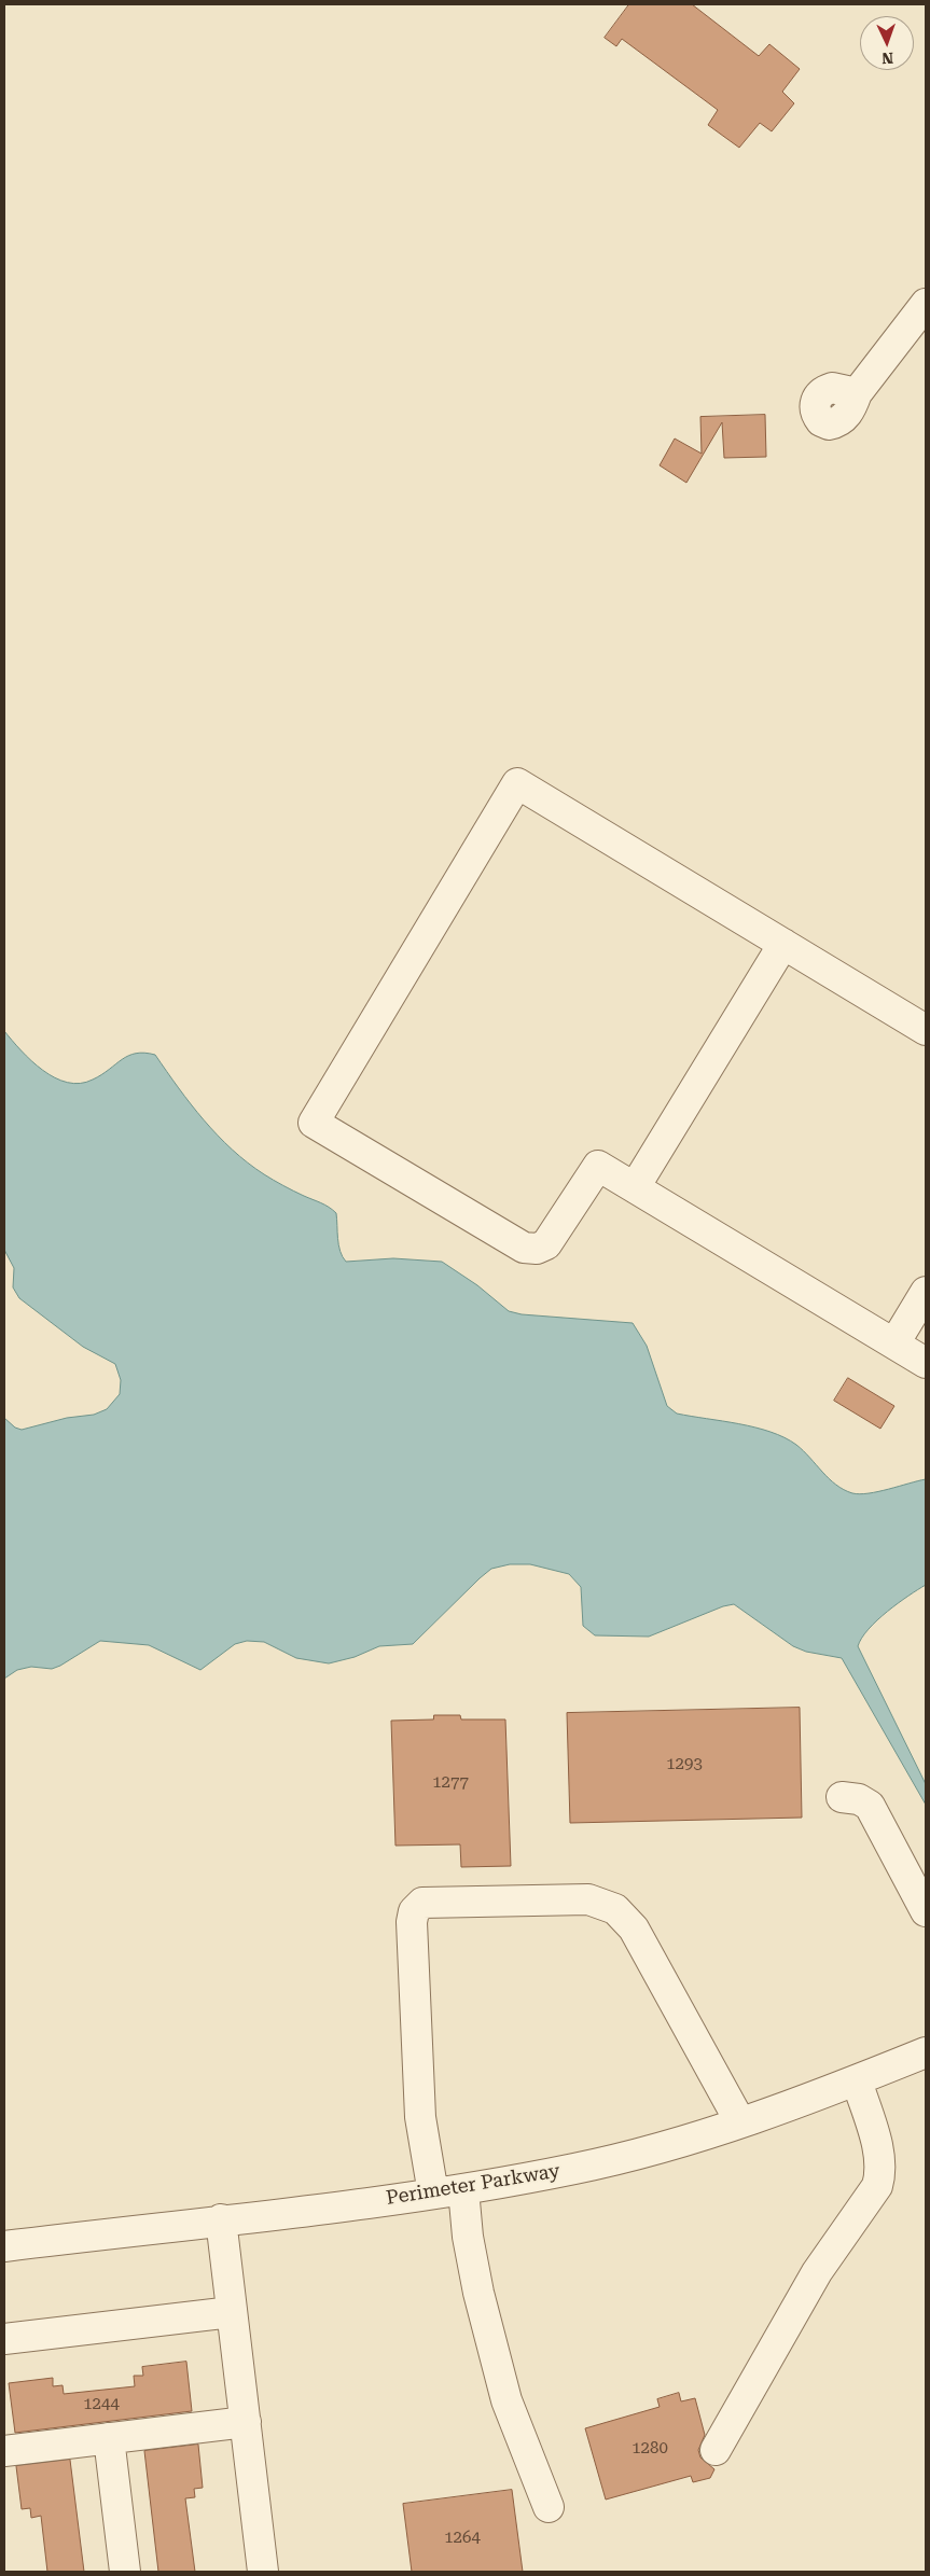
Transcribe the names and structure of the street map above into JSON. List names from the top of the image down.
{
  "streets": {
    "street": ["Perimeter Parkway"]
  },
  "house_numbers": [
    "1293",
    "1277",
    "1244",
    "1280",
    "1264"
  ],
  "north": "bottom"
}
